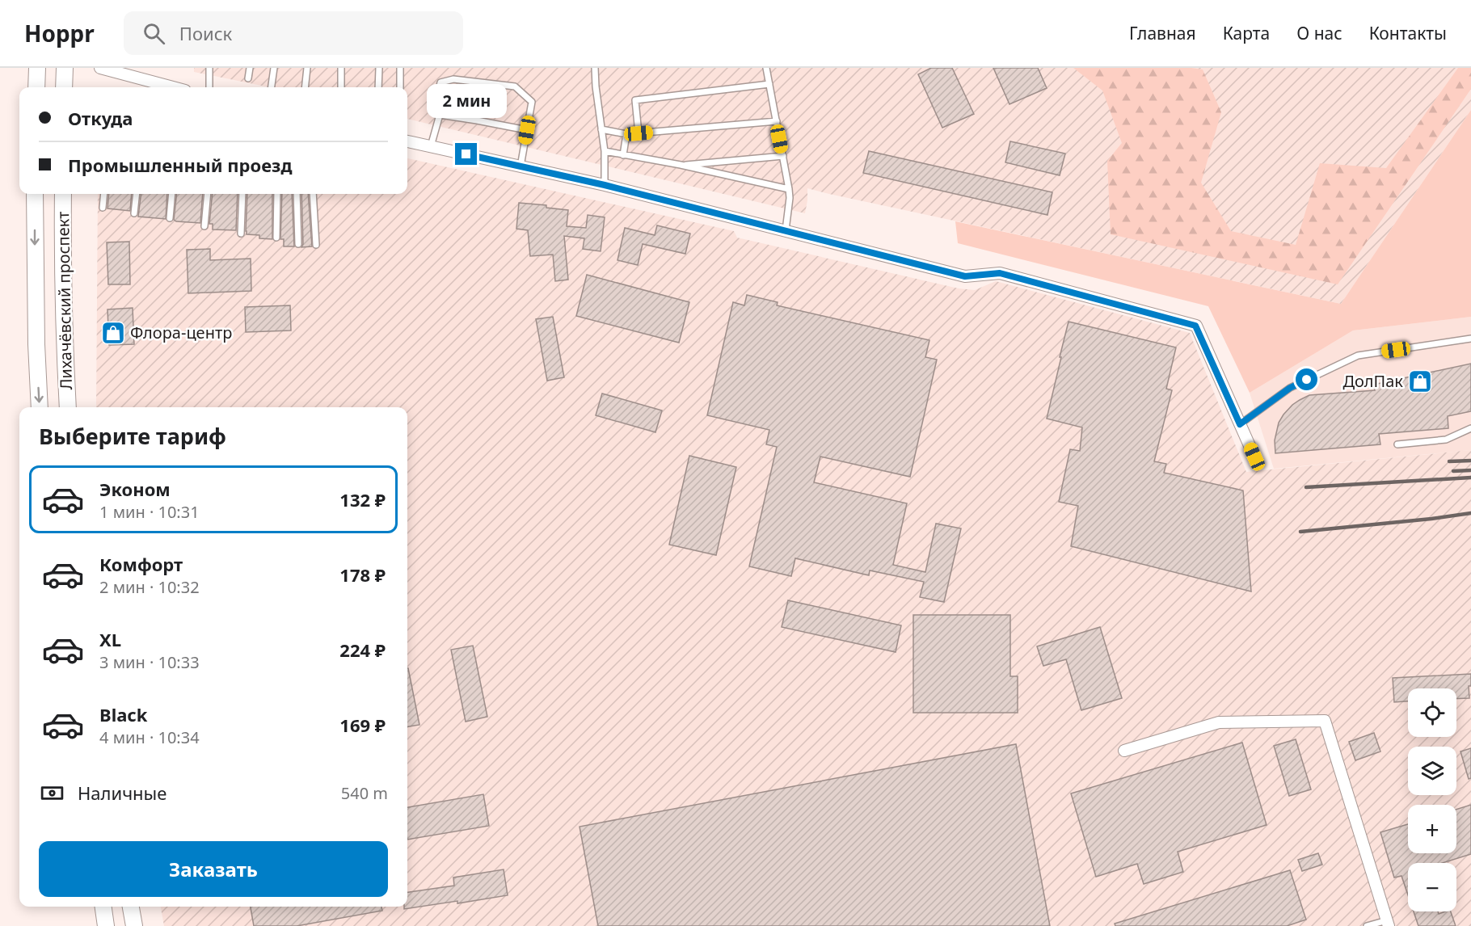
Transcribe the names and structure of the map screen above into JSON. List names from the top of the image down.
{
  "streets": {
    "main road": ["Лихачёвский проспект"]
  },
  "places": {
    "shop": ["Флора-центр", "ДолПак"]
  },
  "page": {
    "header": "Hoppr",
    "search": "Поиск",
    "nav": [
      "Главная",
      "Карта",
      "О нас",
      "Контакты"
    ],
    "bubble": "2 мин",
    "banner": ["Откуда", "Промышленный проезд"],
    "heading": "Выберите тариф",
    "list": [
      {
        "name": "Эконом",
        "note": "1 мин · 10:31",
        "value": "132 ₽"
      },
      {
        "name": "Комфорт",
        "note": "2 мин · 10:32",
        "value": "178 ₽"
      },
      {
        "name": "XL",
        "note": "3 мин · 10:33",
        "value": "224 ₽"
      },
      {
        "name": "Black",
        "note": "4 мин · 10:34",
        "value": "169 ₽"
      }
    ],
    "map_buttons": ["+", "−"],
    "pay": ["Наличные", "540 m"],
    "buttons": "Заказать"
  }
}
